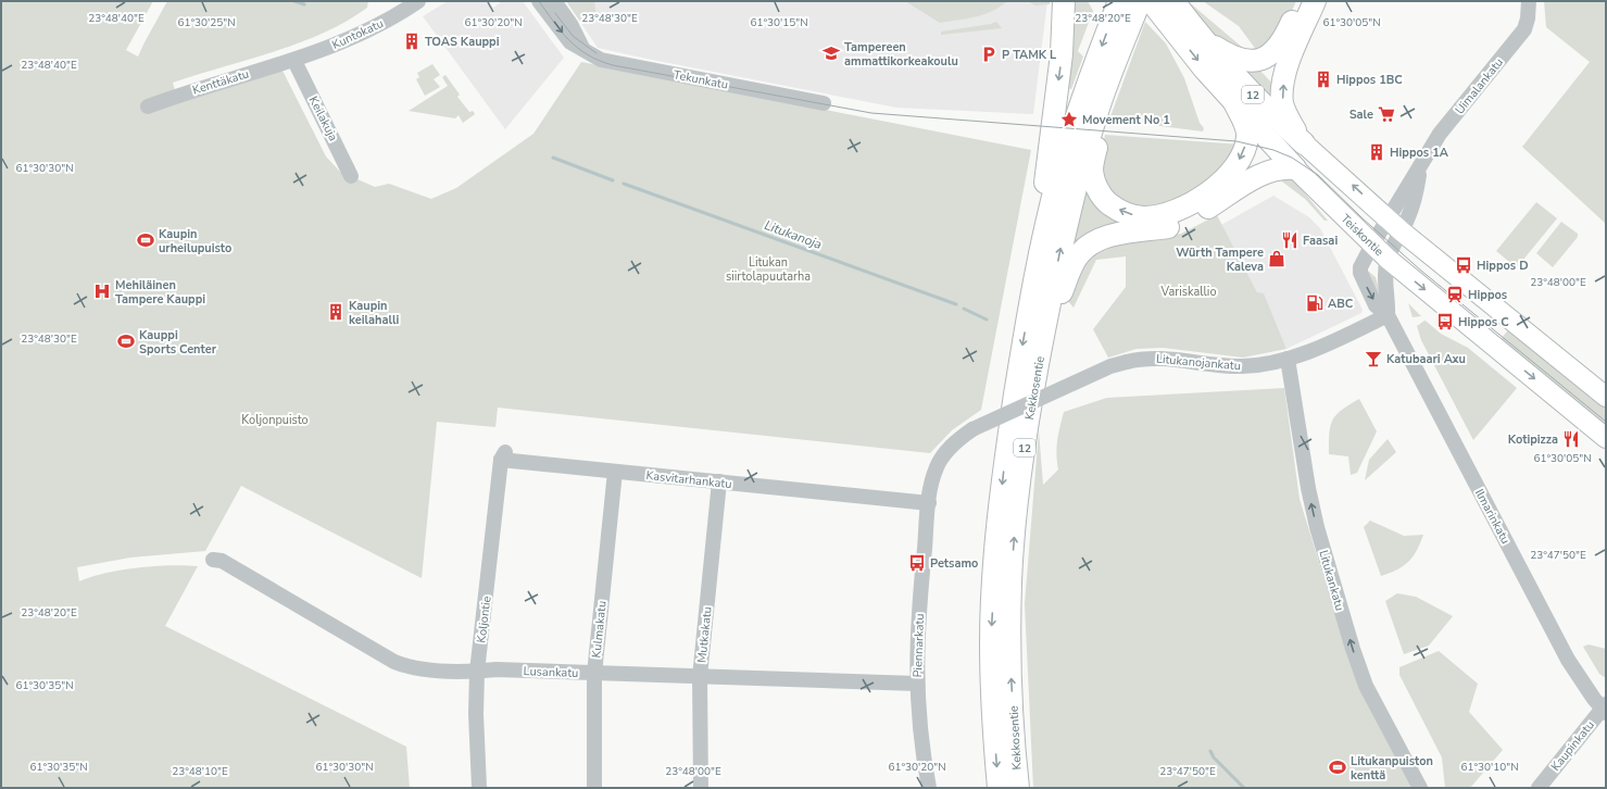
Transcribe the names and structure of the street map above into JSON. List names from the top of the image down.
{
  "streets": {
    "highway": ["12", "Teiskontie", "Kekkosentie"],
    "street": [
      "Kuntokatu",
      "Tekunkatu",
      "Kenttäkatu",
      "Uimalankatu",
      "Keilakuja",
      "Litukanojankatu",
      "Kasvitarhankatu",
      "Ilmarinkatu",
      "Litukankatu",
      "Koljontie",
      "Kulmakatu",
      "Mutkakatu",
      "Piennarkatu",
      "Lusankatu",
      "Kaupinkatu"
    ]
  },
  "crossings": [
    ["Kuntokatu", "Kenttäkatu"],
    ["Kuntokatu", "Keilakuja"],
    ["Kenttäkatu", "Keilakuja"],
    ["Uimalankatu", "Teiskontie"],
    ["Uimalankatu", "Ilmarinkatu"],
    ["12", "Teiskontie"],
    ["12", "Kekkosentie"],
    ["Teiskontie", "Ilmarinkatu"],
    ["Litukanojankatu", "Kasvitarhankatu"],
    ["Litukanojankatu", "Ilmarinkatu"],
    ["Litukanojankatu", "Litukankatu"],
    ["Litukanojankatu", "Piennarkatu"],
    ["Kasvitarhankatu", "Koljontie"],
    ["Kasvitarhankatu", "Kulmakatu"],
    ["Kasvitarhankatu", "Mutkakatu"],
    ["Kasvitarhankatu", "Piennarkatu"],
    ["Ilmarinkatu", "Kaupinkatu"],
    ["Koljontie", "Lusankatu"],
    ["Kulmakatu", "Lusankatu"],
    ["Mutkakatu", "Lusankatu"],
    ["Piennarkatu", "Lusankatu"]
  ],
  "one_way": ["Litukankatu"],
  "water": ["Litukanoja"],
  "parks": ["Litukan siirtolapuutarha", "Variskallio", "Koljonpuisto"],
  "places": {
    "building": [
      "TOAS Kauppi",
      "Hippos 1BC",
      "Hippos 1A",
      "Kaupin keilahalli"
    ],
    "school or university": ["Tampereen ammattikorkeakoulu"],
    "parking": ["P TAMK L"],
    "supermarket": ["Sale"],
    "place": ["Movement No 1"],
    "sports": ["Kaupin urheilupuisto", "Kauppi Sports Center", "Litukanpuiston kenttä"],
    "restaurant": ["Faasai", "Kotipizza"],
    "shop": ["Würth Tampere Kaleva"],
    "bus stop": ["Hippos D", "Hippos C", "Petsamo"],
    "hospital": ["Mehiläinen Tampere Kauppi"],
    "station": ["Hippos"],
    "fuel station": ["ABC"],
    "bar": ["Katubaari Axu"]
  },
  "coordinates": [
    "23°48'40\"E",
    "23°48'30\"E",
    "23°48'20\"E",
    "61°30'25\"N",
    "61°30'20\"N",
    "61°30'15\"N",
    "61°30'05\"N",
    "61°30'30\"N",
    "23°48'00\"E",
    "23°47'50\"E",
    "61°30'35\"N",
    "61°30'10\"N",
    "23°48'10\"E"
  ]
}
